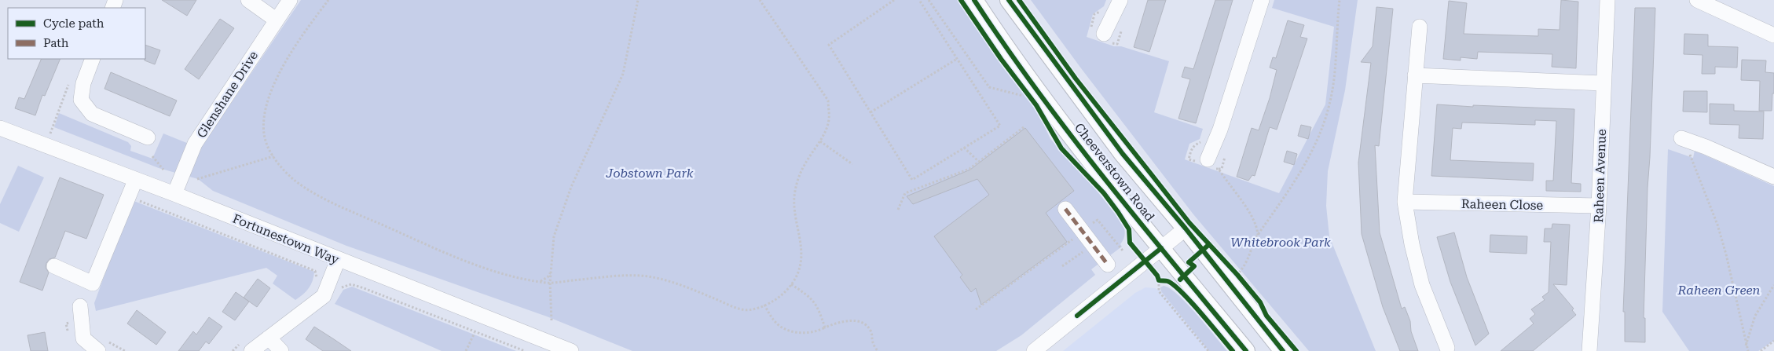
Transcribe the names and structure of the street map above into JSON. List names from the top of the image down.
{
  "streets": {
    "main road": ["Cheeverstown Road"],
    "street": [
      "Glenshane Drive",
      "Raheen Avenue",
      "Raheen Close",
      "Fortunestown Way"
    ]
  },
  "crossings": [
    ["Glenshane Drive", "Fortunestown Way"],
    ["Raheen Avenue", "Raheen Close"]
  ],
  "parks": ["Jobstown Park", "Whitebrook Park", "Raheen Green"],
  "legend": ["Cycle path", "Path"]
}
